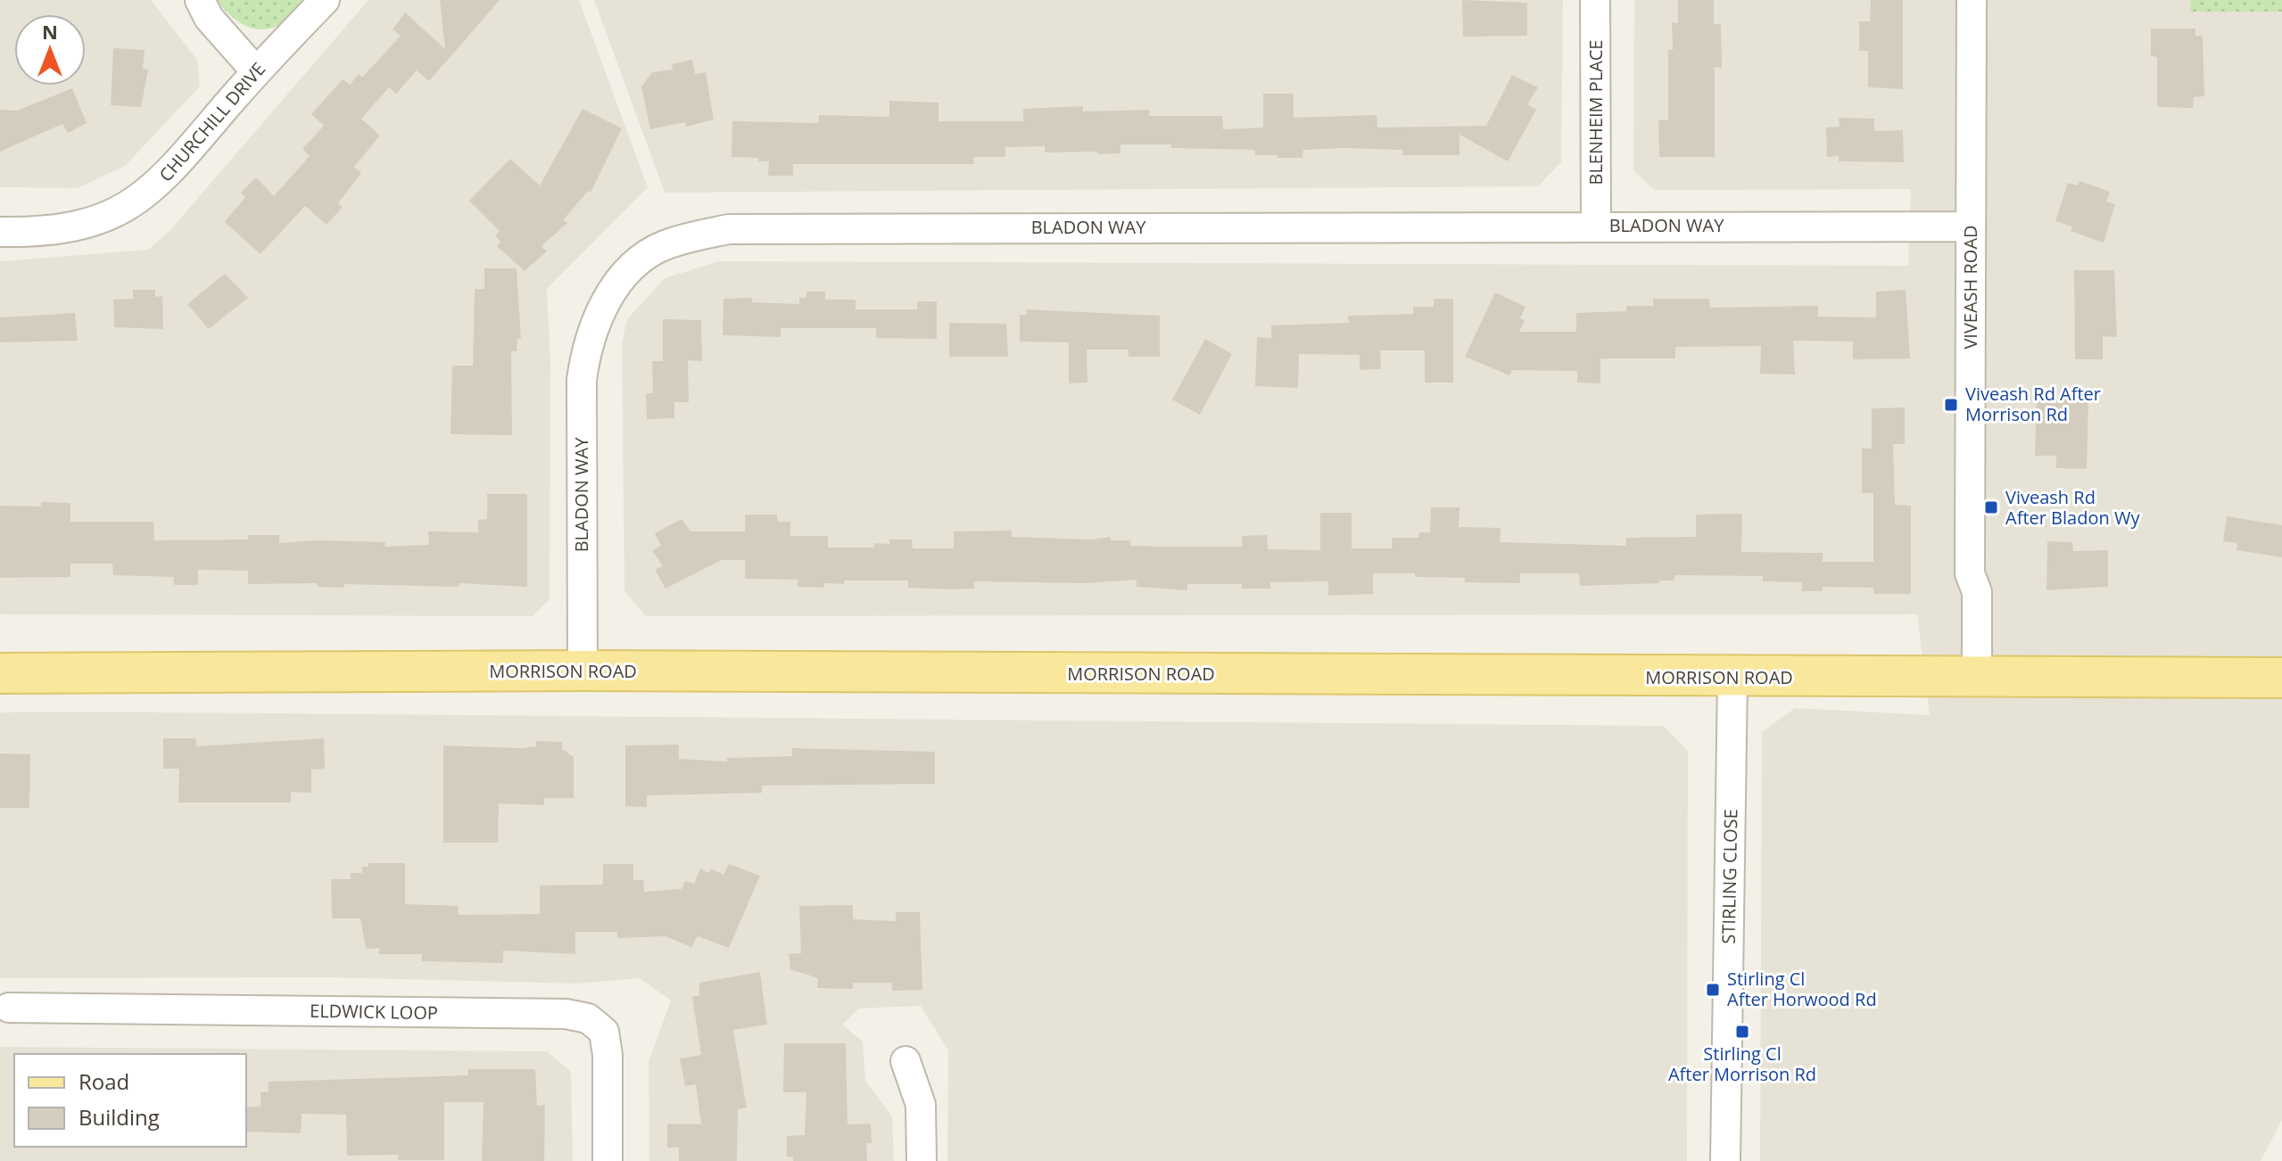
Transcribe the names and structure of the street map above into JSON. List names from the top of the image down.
{
  "streets": {
    "main road": ["MORRISON ROAD"],
    "street": [
      "BLENHEIM PLACE",
      "CHURCHILL DRIVE",
      "BLADON WAY",
      "VIVEASH ROAD",
      "STIRLING CLOSE",
      "ELDWICK LOOP"
    ]
  },
  "crossings": [
    ["BLENHEIM PLACE", "BLADON WAY"],
    ["BLADON WAY", "VIVEASH ROAD"],
    ["BLADON WAY", "MORRISON ROAD"],
    ["VIVEASH ROAD", "MORRISON ROAD"],
    ["MORRISON ROAD", "STIRLING CLOSE"]
  ],
  "places": {
    "transit": [
      "Viveash Rd After Morrison Rd",
      "Viveash Rd After Bladon Wy",
      "Stirling Cl After Horwood Rd",
      "Stirling Cl After Morrison Rd"
    ]
  },
  "legend": ["Road", "Building"],
  "north": "top"
}
